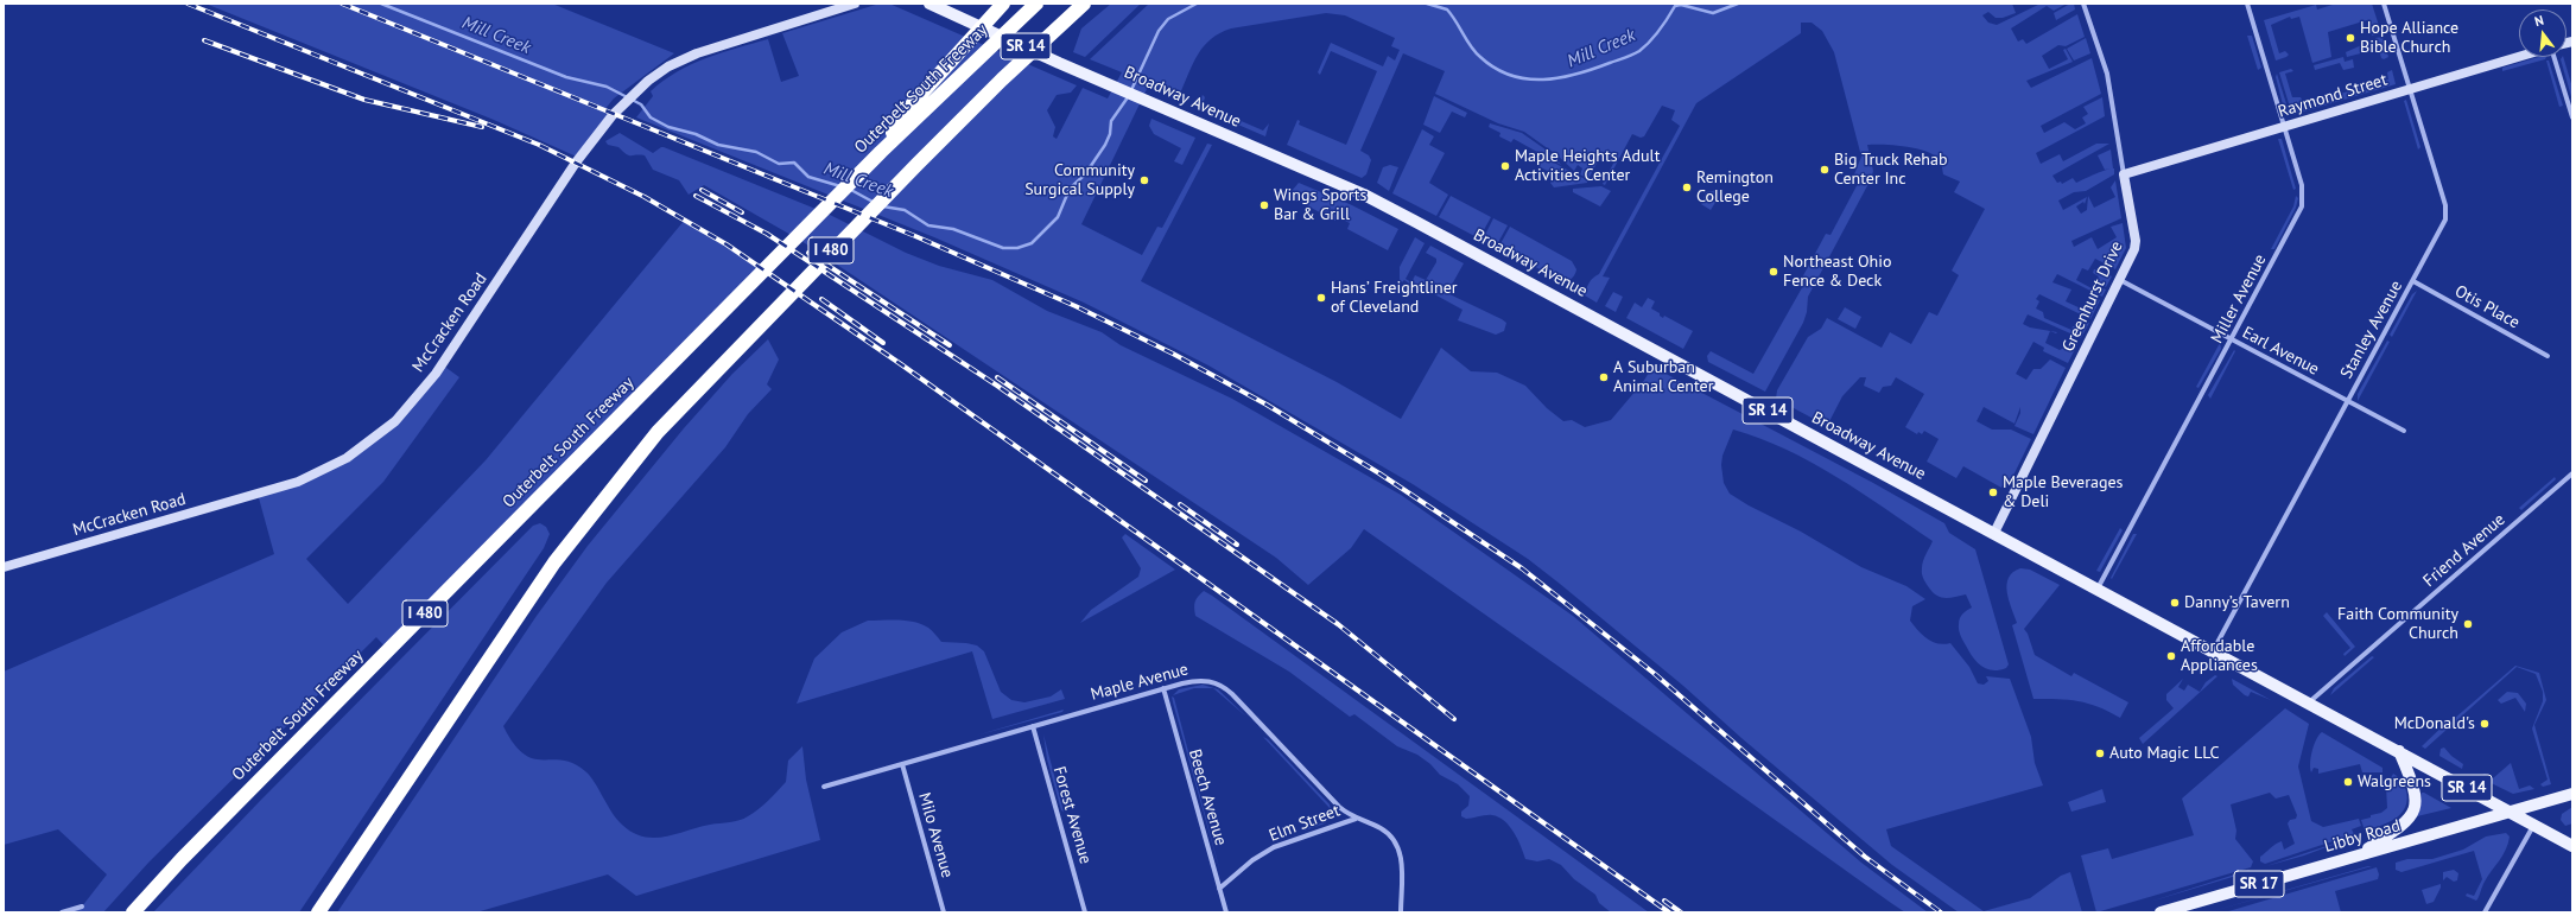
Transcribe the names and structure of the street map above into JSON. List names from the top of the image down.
{
  "streets": {
    "highway": ["Outerbelt South Freeway", "I 480"],
    "main road": [
      "SR 14",
      "Broadway Avenue",
      "Libby Road",
      "SR 17"
    ],
    "street": [
      "Raymond Street",
      "Greenhurst Drive",
      "Miller Avenue",
      "Otis Place",
      "McCracken Road",
      "Stanley Avenue",
      "Earl Avenue",
      "Friend Avenue",
      "Maple Avenue",
      "Beech Avenue",
      "Forest Avenue",
      "Elm Street",
      "Milo Avenue"
    ]
  },
  "crossings": [
    ["Raymond Street", "Greenhurst Drive"],
    ["Raymond Street", "Miller Avenue"],
    ["Raymond Street", "Stanley Avenue"],
    ["Broadway Avenue", "Greenhurst Drive"],
    ["Broadway Avenue", "Miller Avenue"],
    ["Broadway Avenue", "Stanley Avenue"],
    ["Broadway Avenue", "Friend Avenue"],
    ["Broadway Avenue", "Libby Road"],
    ["Greenhurst Drive", "Earl Avenue"],
    ["Miller Avenue", "Earl Avenue"],
    ["Otis Place", "Stanley Avenue"],
    ["Stanley Avenue", "Earl Avenue"],
    ["Maple Avenue", "Beech Avenue"],
    ["Maple Avenue", "Forest Avenue"],
    ["Maple Avenue", "Elm Street"],
    ["Maple Avenue", "Milo Avenue"],
    ["Beech Avenue", "Elm Street"]
  ],
  "water": ["Mill Creek"],
  "places": [
    "Hope Alliance Bible Church",
    "Maple Heights Adult Activities Center",
    "Big Truck Rehab Center Inc",
    "Community Surgical Supply",
    "Remington College",
    "Wings Sports Bar & Grill",
    "Northeast Ohio Fence & Deck",
    "Hans’ Freightliner of Cleveland",
    "A Suburban Animal Center",
    "Maple Beverages & Deli",
    "Danny’s Tavern",
    "Faith Community Church",
    "Affordable Appliances",
    "McDonald's",
    "Auto Magic LLC",
    "Walgreens"
  ],
  "north": "top"
}
